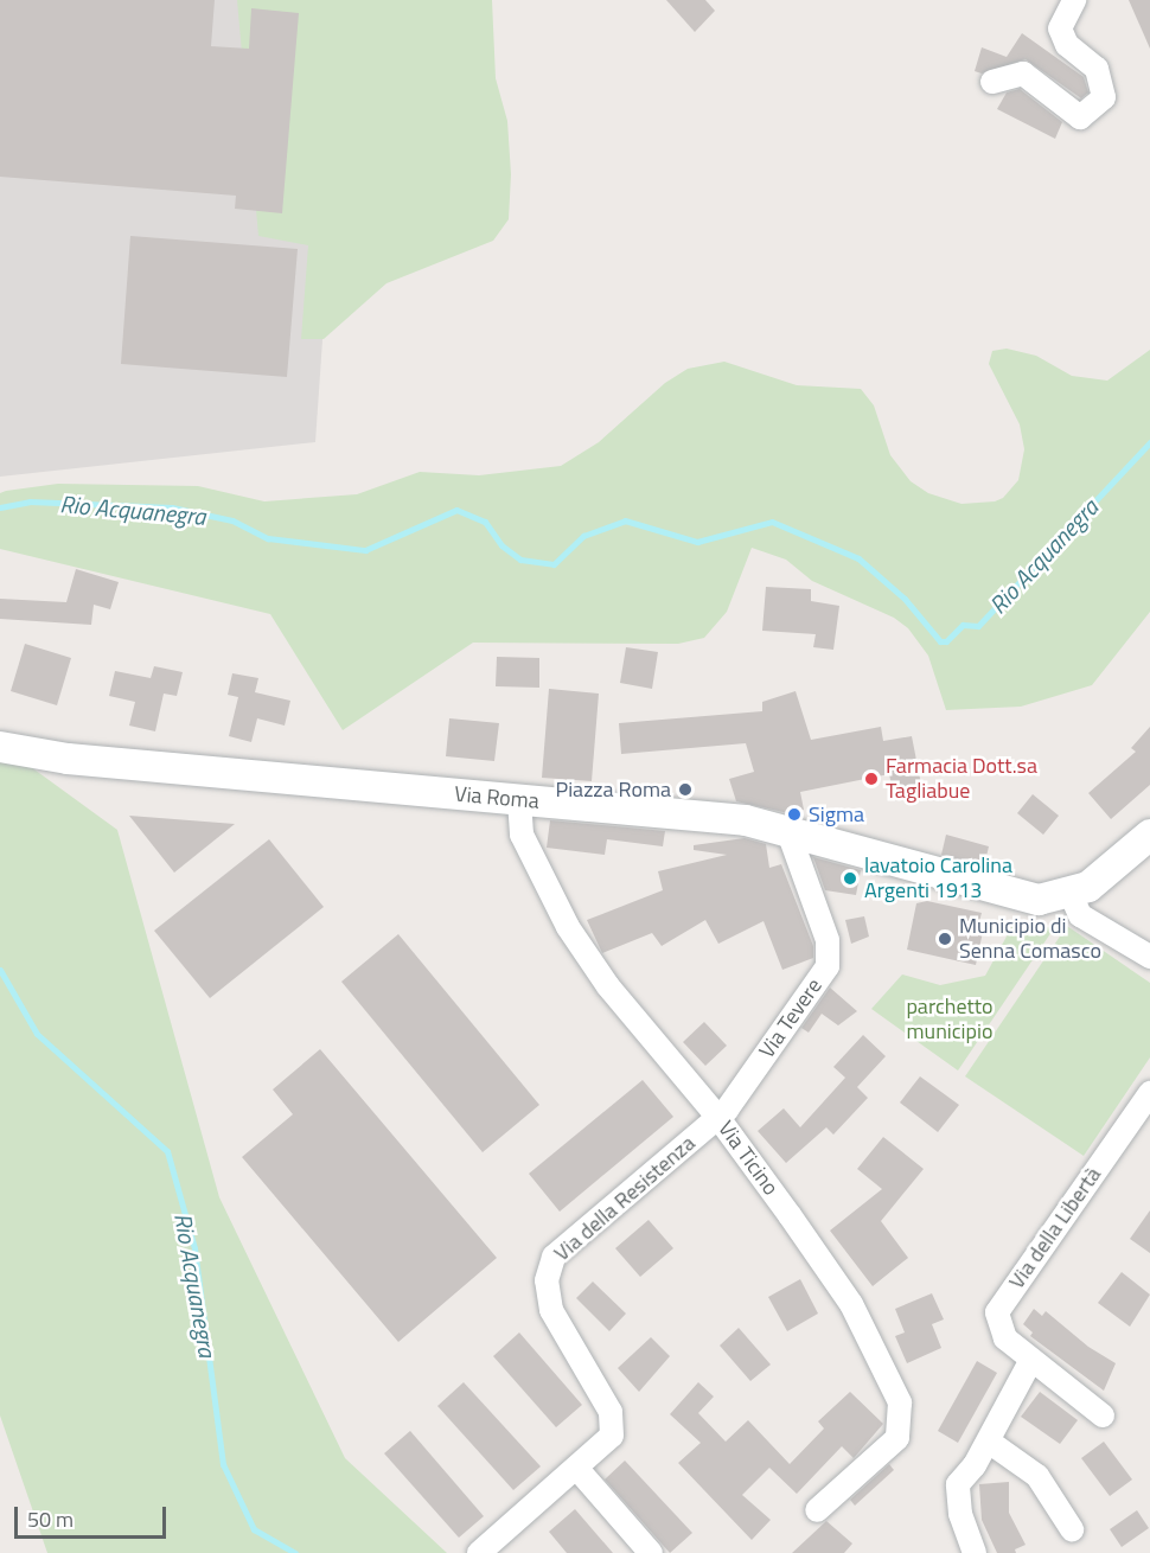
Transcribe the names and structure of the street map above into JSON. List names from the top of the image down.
{
  "streets": {
    "street": [
      "Via Roma",
      "Via Tevere",
      "Via Ticino",
      "Via della Resistenza",
      "Via della Libertà"
    ]
  },
  "crossings": [
    ["Via Roma", "Via Tevere"],
    ["Via Roma", "Via Ticino"],
    ["Via Tevere", "Via Ticino"],
    ["Via Tevere", "Via della Resistenza"],
    ["Via Ticino", "Via della Resistenza"]
  ],
  "water": ["Rio Acquanegra"],
  "parks": ["parchetto municipio"],
  "places": [
    "Farmacia Dott.sa Tagliabue",
    "Piazza Roma",
    "Sigma",
    "lavatoio Carolina Argenti 1913",
    "Municipio di Senna Comasco"
  ],
  "scale_bar": "50 m"
}
